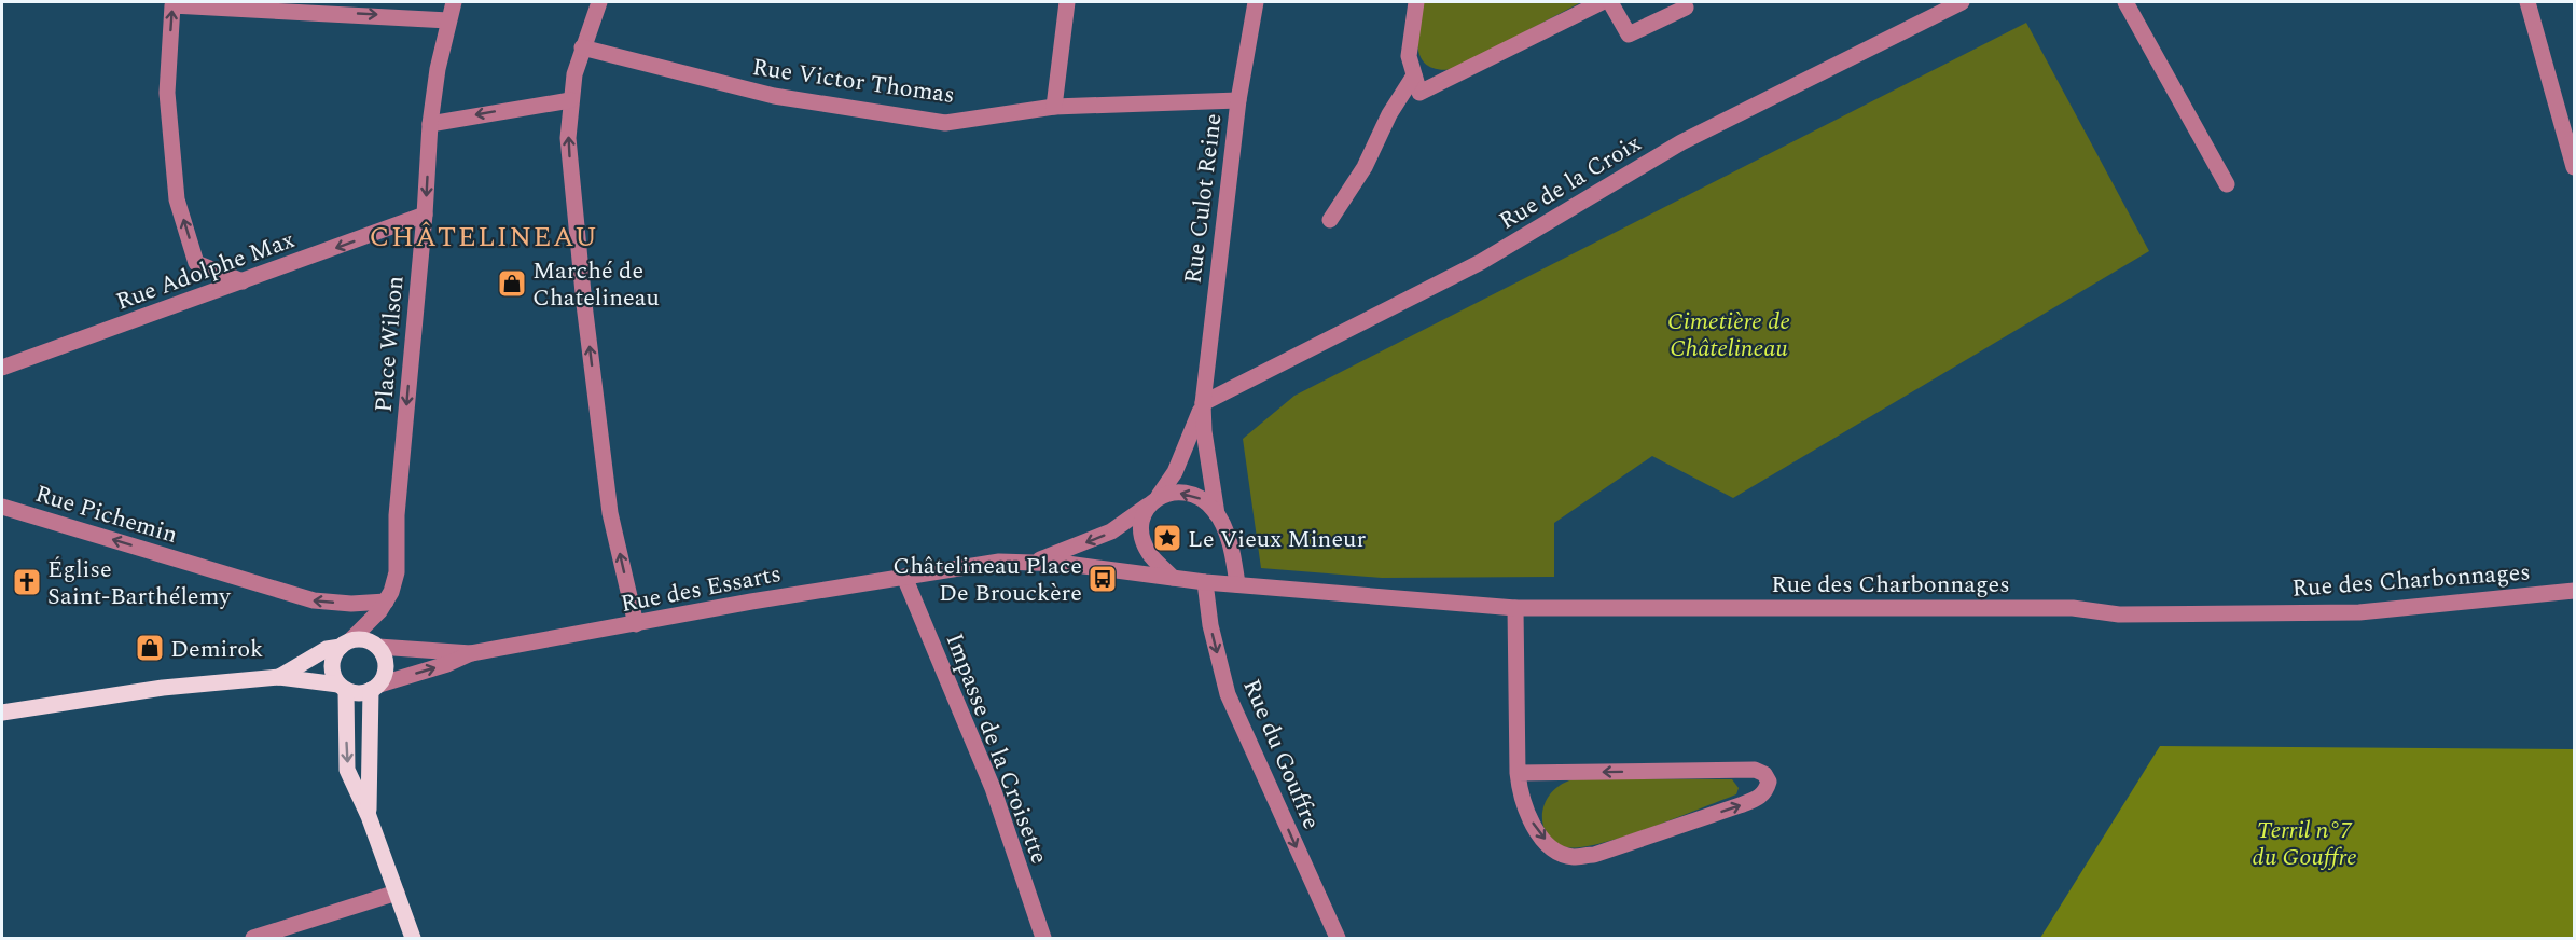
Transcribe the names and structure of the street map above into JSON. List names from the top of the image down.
{
  "streets": {
    "street": [
      "Rue Victor Thomas",
      "Rue de la Croix",
      "Rue Culot Reine",
      "Rue Adolphe Max",
      "Place Wilson",
      "Rue Pichemin",
      "Rue des Charbonnages",
      "Rue des Essarts",
      "Impasse de la Croisette",
      "Rue du Gouffre"
    ]
  },
  "crossings": [
    ["Rue Victor Thomas", "Rue Culot Reine"],
    ["Rue de la Croix", "Rue Culot Reine"],
    ["Rue Adolphe Max", "Place Wilson"],
    ["Place Wilson", "Rue Pichemin"],
    ["Place Wilson", "Rue des Essarts"],
    ["Rue des Charbonnages", "Rue des Essarts"],
    ["Rue des Charbonnages", "Rue du Gouffre"],
    ["Rue des Essarts", "Impasse de la Croisette"]
  ],
  "one_way": [
    "Rue Adolphe Max",
    "Place Wilson",
    "Rue Pichemin",
    "Rue du Gouffre"
  ],
  "districts": ["CHÂTELINEAU"],
  "parks": ["Cimetière de Châtelineau", "Terril n°7 du Gouffre"],
  "places": {
    "shop": ["Marché de Chatelineau", "Demirok"],
    "place": ["Le Vieux Mineur"],
    "bus stop": ["Châtelineau Place De Brouckère"],
    "church": ["Église Saint-Barthélemy"]
  }
}
